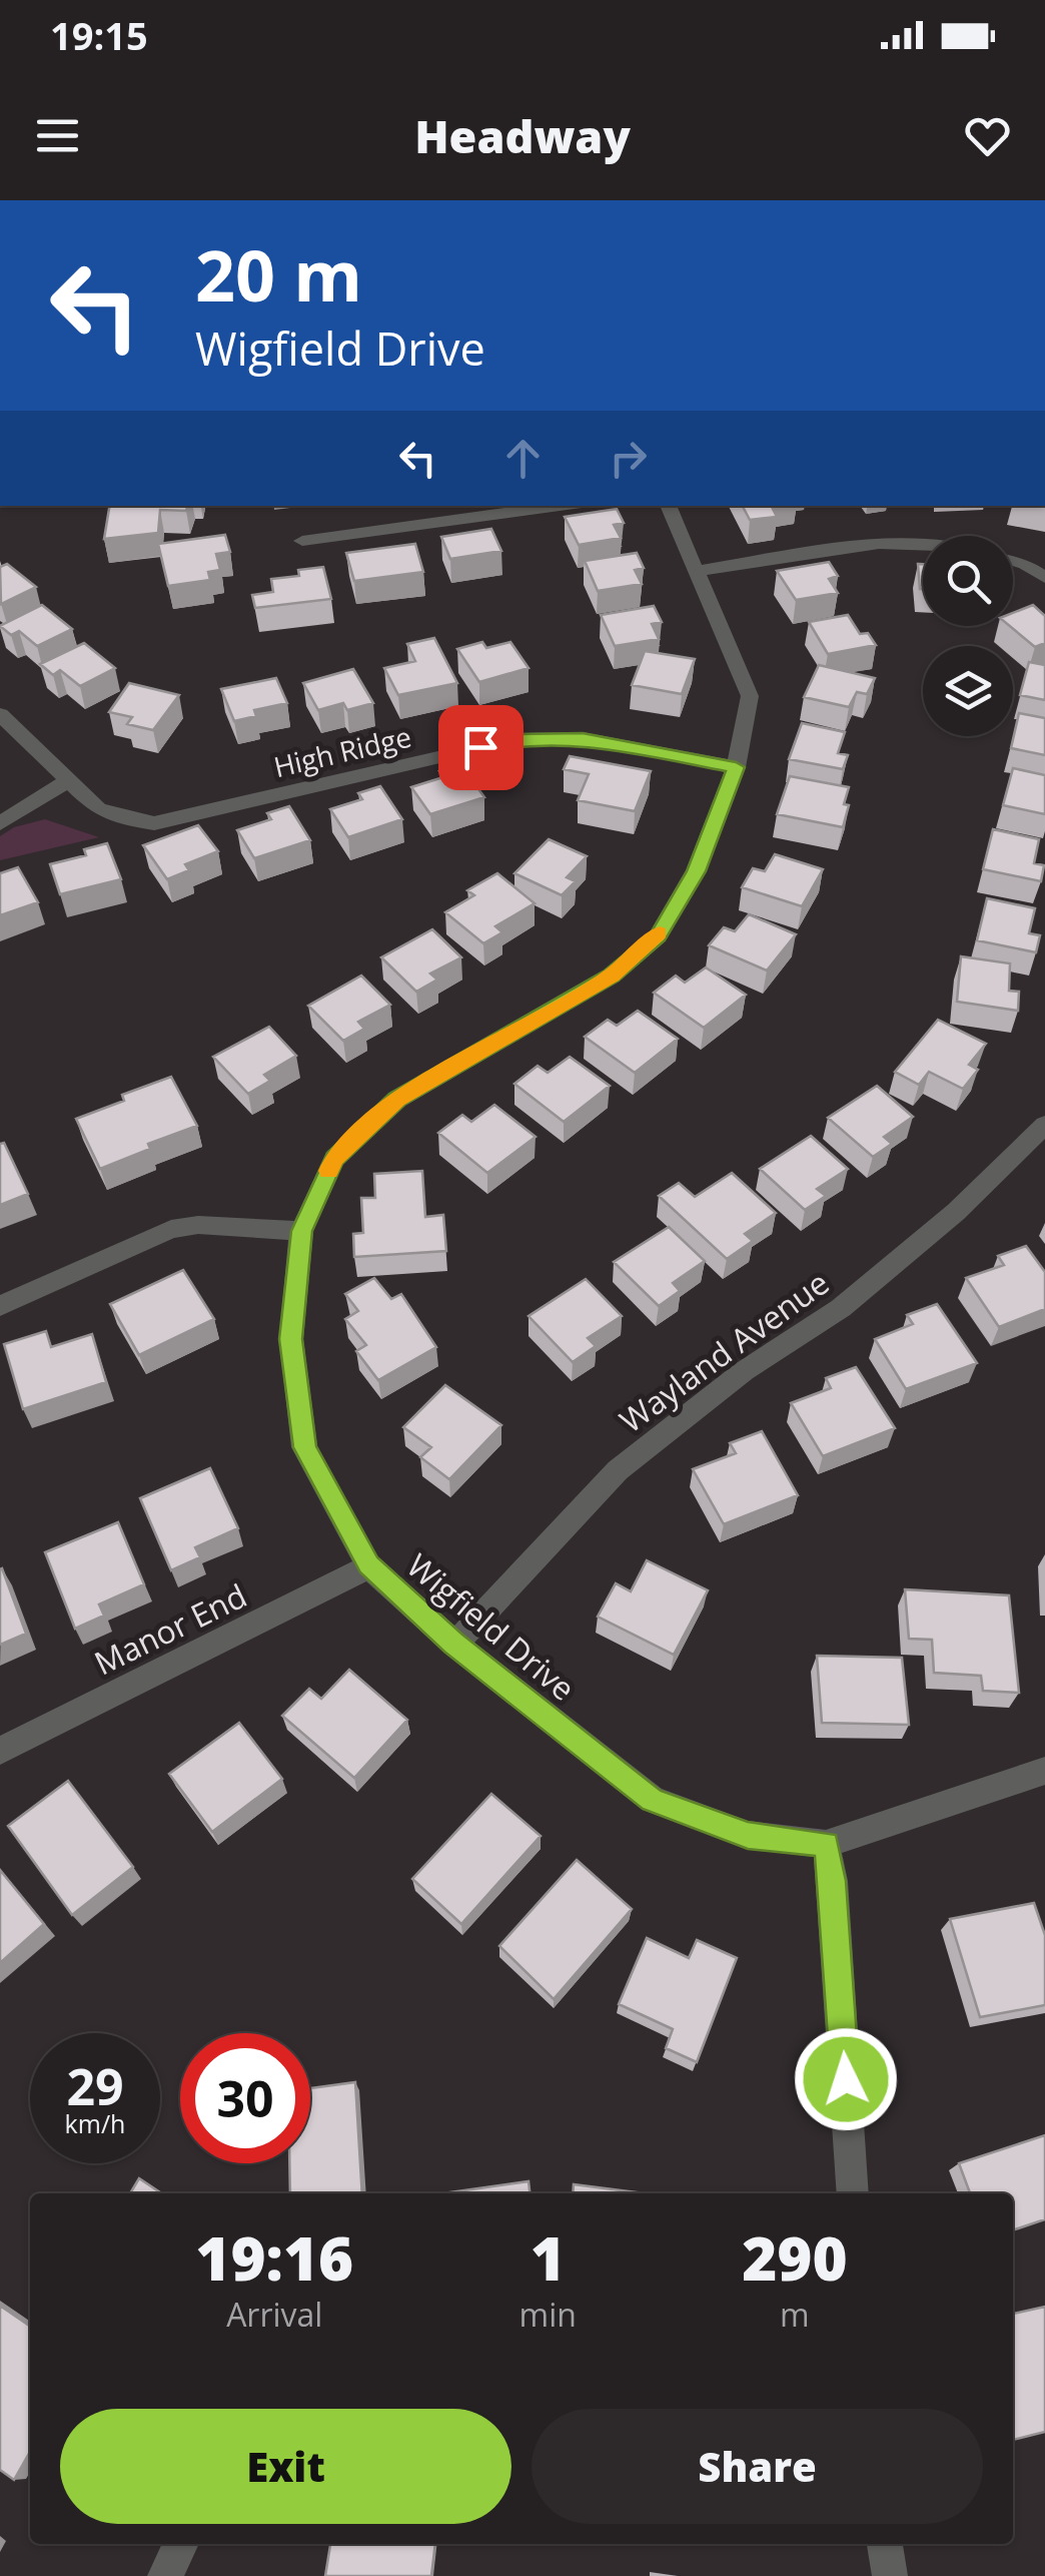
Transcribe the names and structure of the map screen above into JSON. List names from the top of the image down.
{
  "streets": {
    "street": [
      "High Ridge",
      "Wayland Avenue",
      "Wigfield Drive",
      "Manor End"
    ]
  },
  "crossings": [
    ["High Ridge", "Wigfield Drive"],
    ["Wayland Avenue", "Wigfield Drive"],
    ["Wigfield Drive", "Manor End"]
  ],
  "page": {
    "status": "19:15",
    "header": "Headway",
    "turn": ["20 m", "Wigfield Drive"],
    "speed": "29 km/h",
    "limit": "30",
    "eta": [
      "19:16",
      "Arrival",
      "1",
      "min",
      "290",
      "m"
    ],
    "buttons": ["Exit", "Share"]
  }
}
